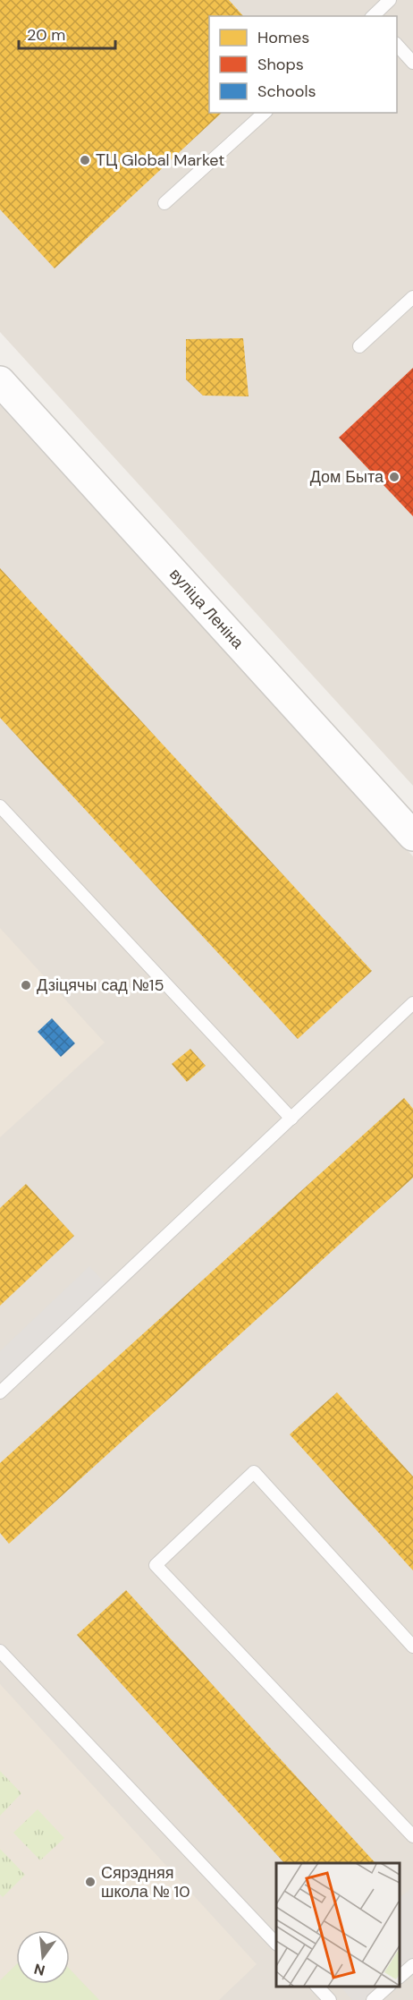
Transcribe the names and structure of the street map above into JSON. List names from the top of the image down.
{
  "streets": {
    "street": ["вуліца Леніна"]
  },
  "places": [
    "ТЦ Global Market",
    "Дом Быта",
    "Дзіцячы сад №15",
    "Сярэдняя школа № 10"
  ],
  "legend": ["Homes", "Shops", "Schools"],
  "scale_bar": "20 m",
  "north": "bottom"
}
